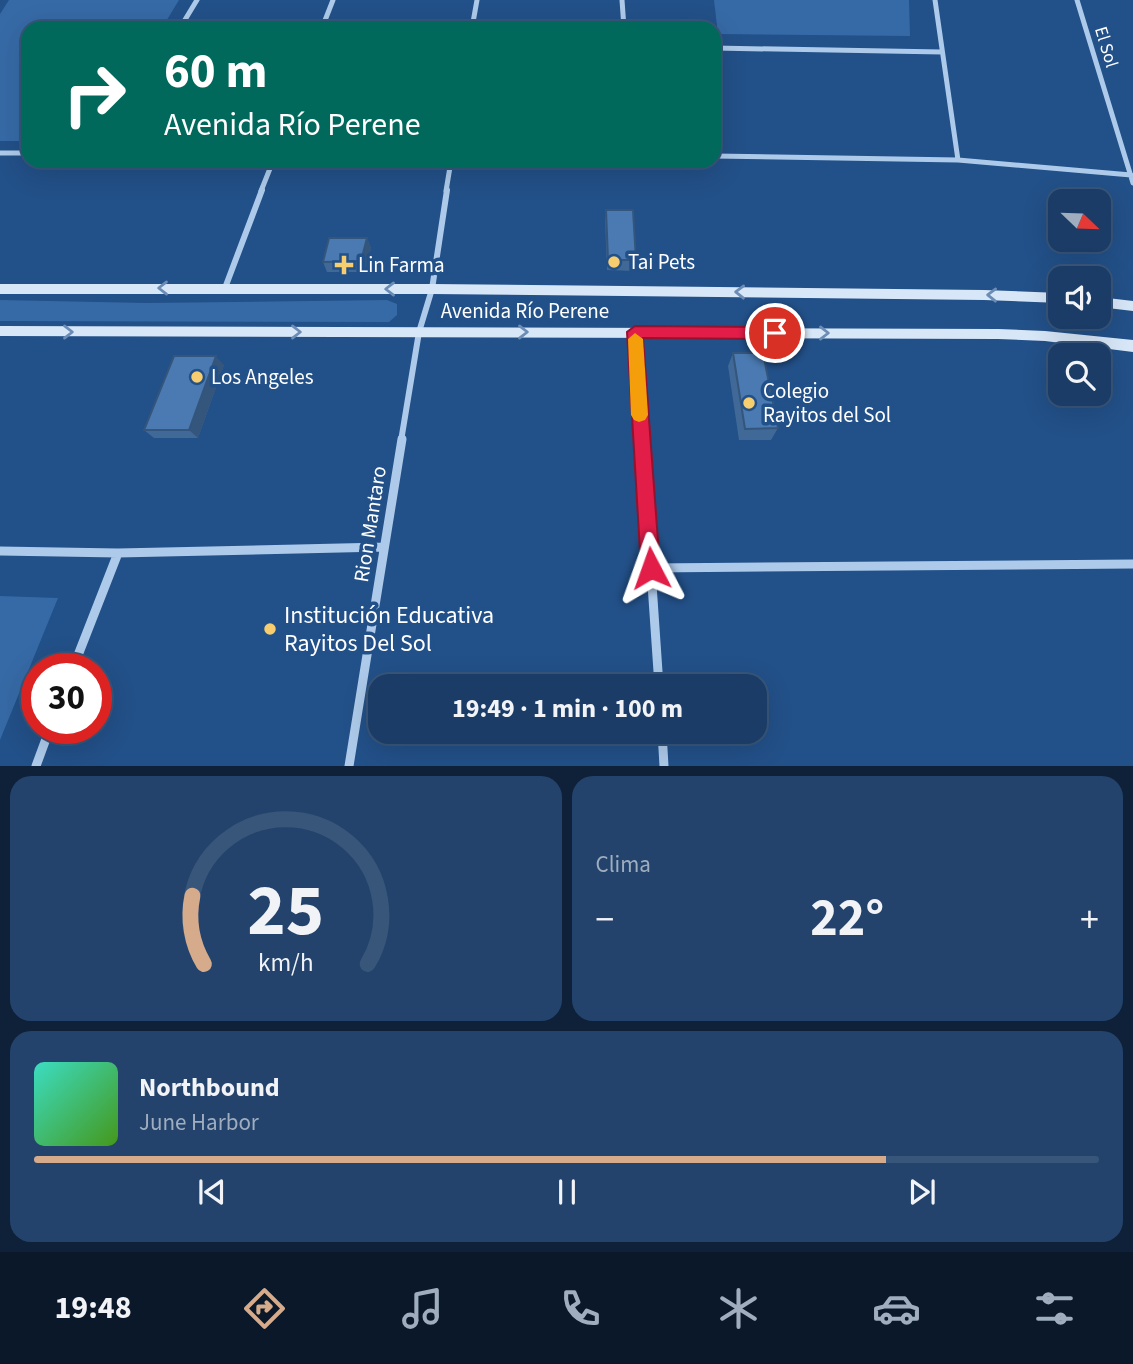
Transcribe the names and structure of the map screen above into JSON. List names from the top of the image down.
{
  "streets": {
    "street": ["El Sol", "Avenida Río Perene", "Rion Mantaro"]
  },
  "crossings": [
    ["Avenida Río Perene", "Rion Mantaro"]
  ],
  "places": {
    "other": [
      "Tai Pets",
      "Los Angeles",
      "Colegio Rayitos del Sol",
      "Institución Educativa Rayitos Del Sol"
    ],
    "health": ["Lin Farma"]
  },
  "north": "bottom right",
  "page": {
    "turn": ["60 m", "Avenida Río Perene"],
    "limit": "30",
    "trip": "19:49 · 1 min · 100 m",
    "tile": "Clima",
    "heat": ["−", "22°", "+"],
    "song": ["Northbound", "June Harbor"],
    "tabs": "19:48",
    "gauge": ["25", "km/h"]
  }
}
